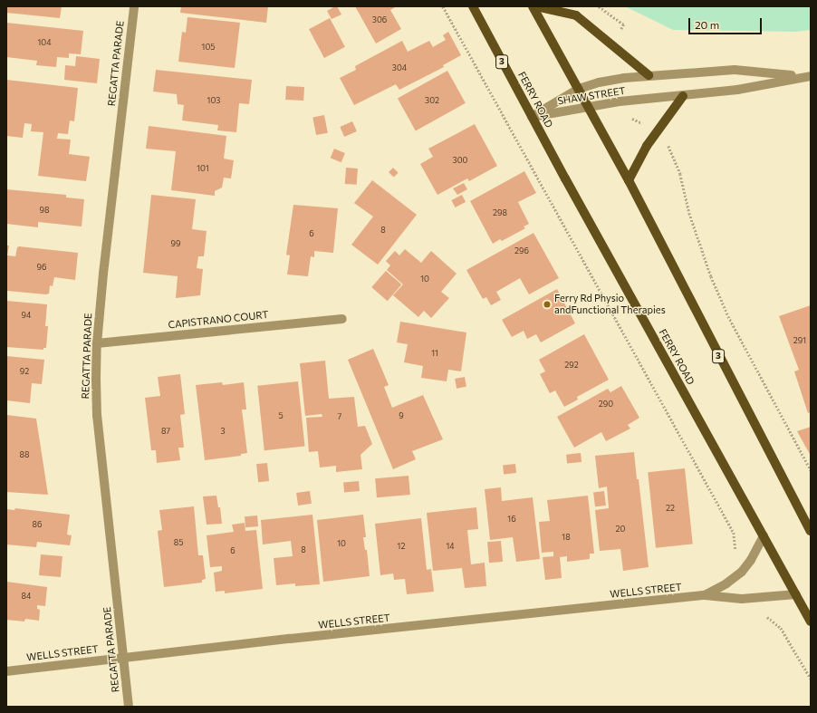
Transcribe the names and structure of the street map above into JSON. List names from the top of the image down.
{
  "streets": {
    "main road": ["3", "FERRY ROAD"],
    "street": [
      "REGATTA PARADE",
      "SHAW STREET",
      "CAPISTRANO COURT",
      "WELLS STREET"
    ]
  },
  "crossings": [
    ["3", "SHAW STREET"],
    ["REGATTA PARADE", "CAPISTRANO COURT"],
    ["REGATTA PARADE", "WELLS STREET"],
    ["SHAW STREET", "FERRY ROAD"],
    ["FERRY ROAD", "WELLS STREET"]
  ],
  "places": ["Ferry Rd Physio andFunctional Therapies"],
  "house_numbers": [
    "306",
    "104",
    "105",
    "304",
    "103",
    "302",
    "300",
    "101",
    "98",
    "298",
    "8",
    "6",
    "99",
    "296",
    "96",
    "10",
    "94",
    "291",
    "11",
    "292",
    "92",
    "290",
    "5",
    "9",
    "7",
    "87",
    "3",
    "88",
    "22",
    "16",
    "86",
    "20",
    "18",
    "85",
    "10",
    "12",
    "14",
    "8",
    "6",
    "84"
  ],
  "scale_bar": "20 m"
}
